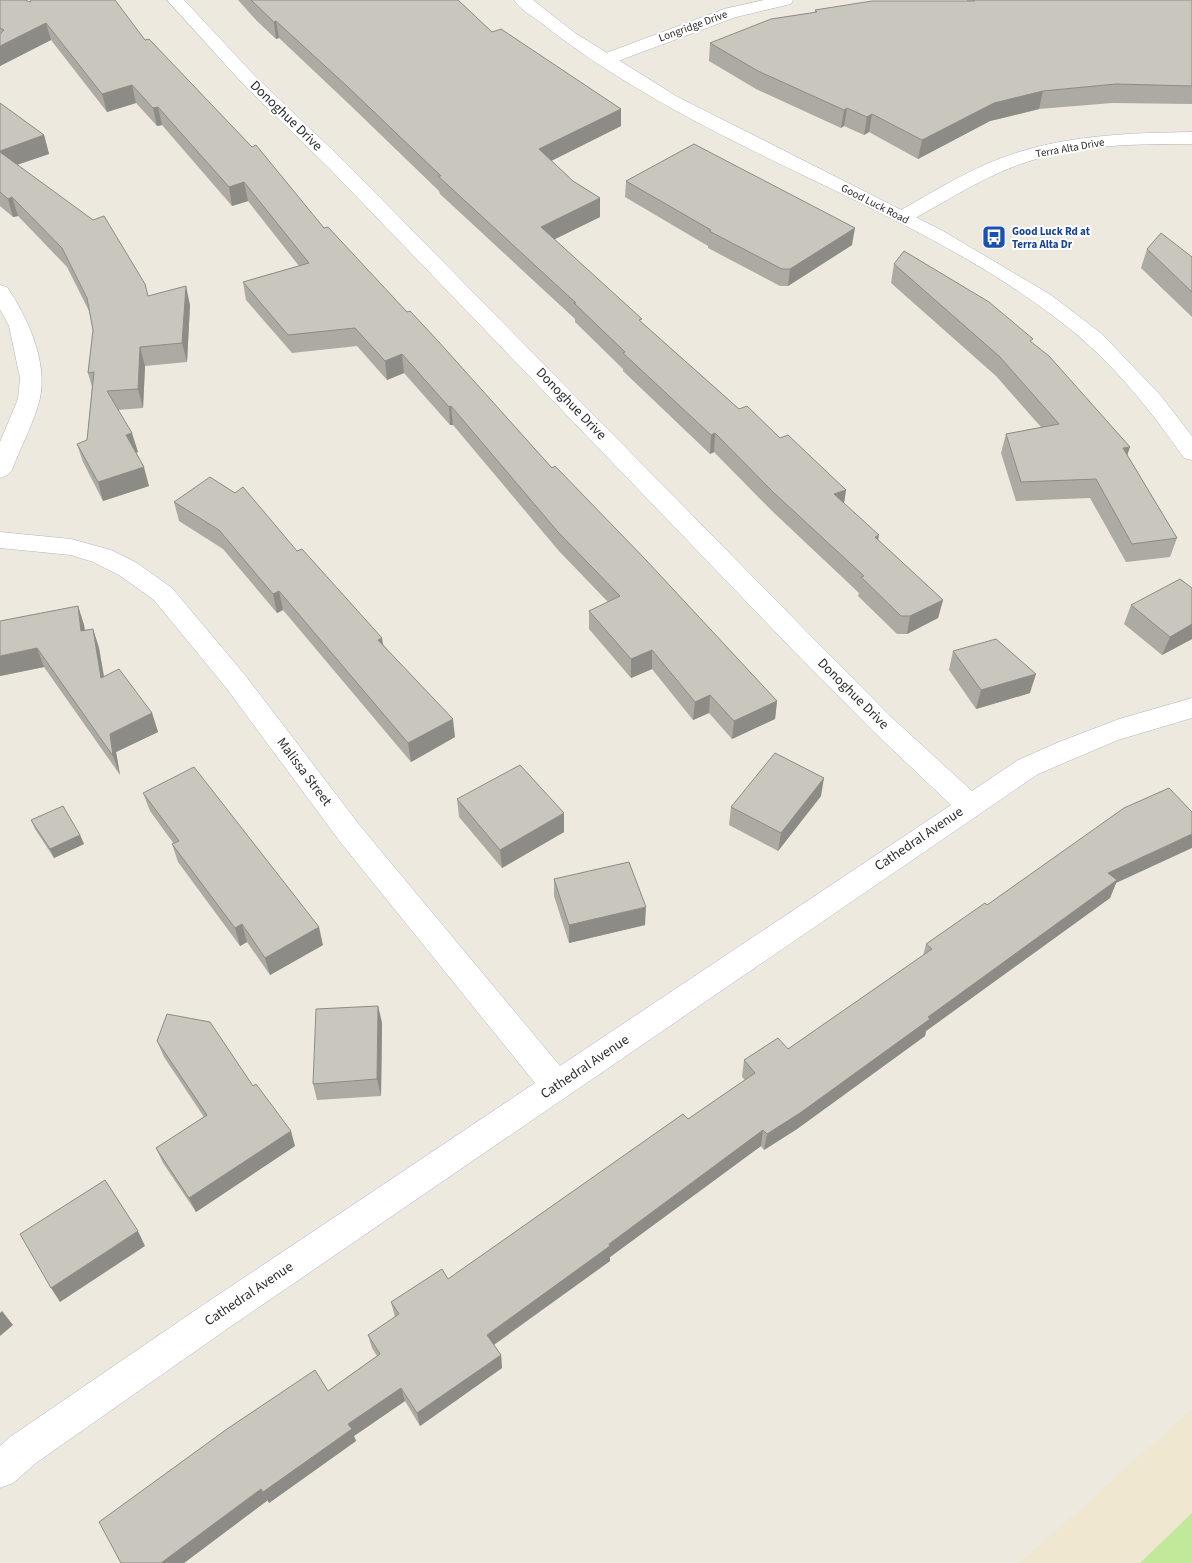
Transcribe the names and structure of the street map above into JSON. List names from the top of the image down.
{
  "streets": {
    "street": [
      "Longridge Drive",
      "Donoghue Drive",
      "Terra Alta Drive",
      "Good Luck Road",
      "Malissa Street",
      "Cathedral Avenue"
    ]
  },
  "crossings": [
    ["Longridge Drive", "Good Luck Road"],
    ["Donoghue Drive", "Cathedral Avenue"],
    ["Terra Alta Drive", "Good Luck Road"],
    ["Malissa Street", "Cathedral Avenue"]
  ],
  "places": {
    "bus stop": ["Good Luck Rd at Terra Alta Dr"]
  }
}
